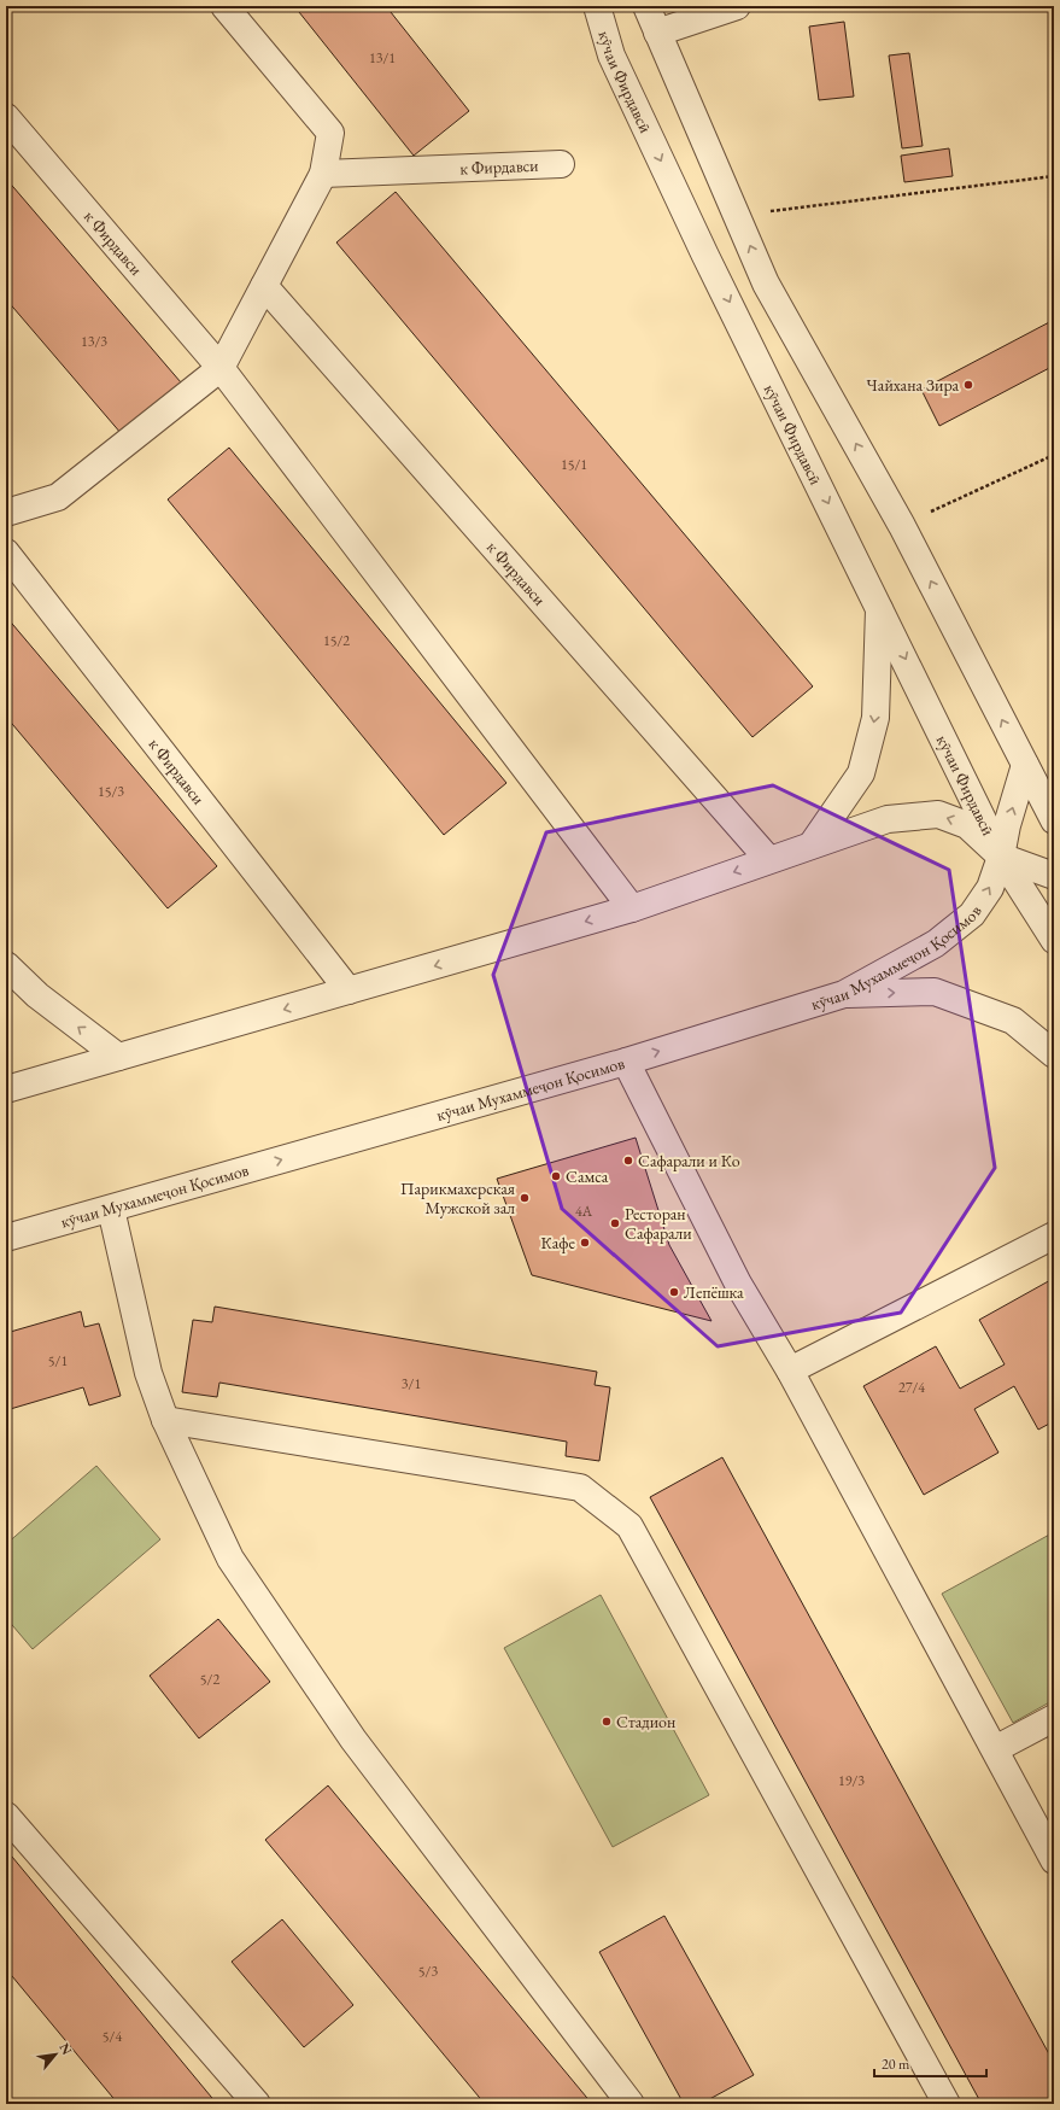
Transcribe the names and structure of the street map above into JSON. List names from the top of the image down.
{
  "streets": {
    "street": ["кӯчаи Фирдавсӣ", "к Фирдавси", "кӯчаи Мухаммеҷон Қосимов"]
  },
  "crossings": [
    ["кӯчаи Фирдавсӣ", "кӯчаи Мухаммеҷон Қосимов"]
  ],
  "places": [
    "Чайхана Зира",
    "Сафарали и Ко",
    "Самса",
    "Парикмахерская Мужской зал",
    "Ресторан Сафарали",
    "Кафе",
    "Лепёшка",
    "Стадион"
  ],
  "house_numbers": [
    "13/1",
    "13/3",
    "15/1",
    "15/2",
    "15/3",
    "4А",
    "5/1",
    "3/1",
    "27/4",
    "5/2",
    "19/3",
    "5/3",
    "5/4"
  ],
  "scale_bar": "20 m",
  "north": "top right"
}
